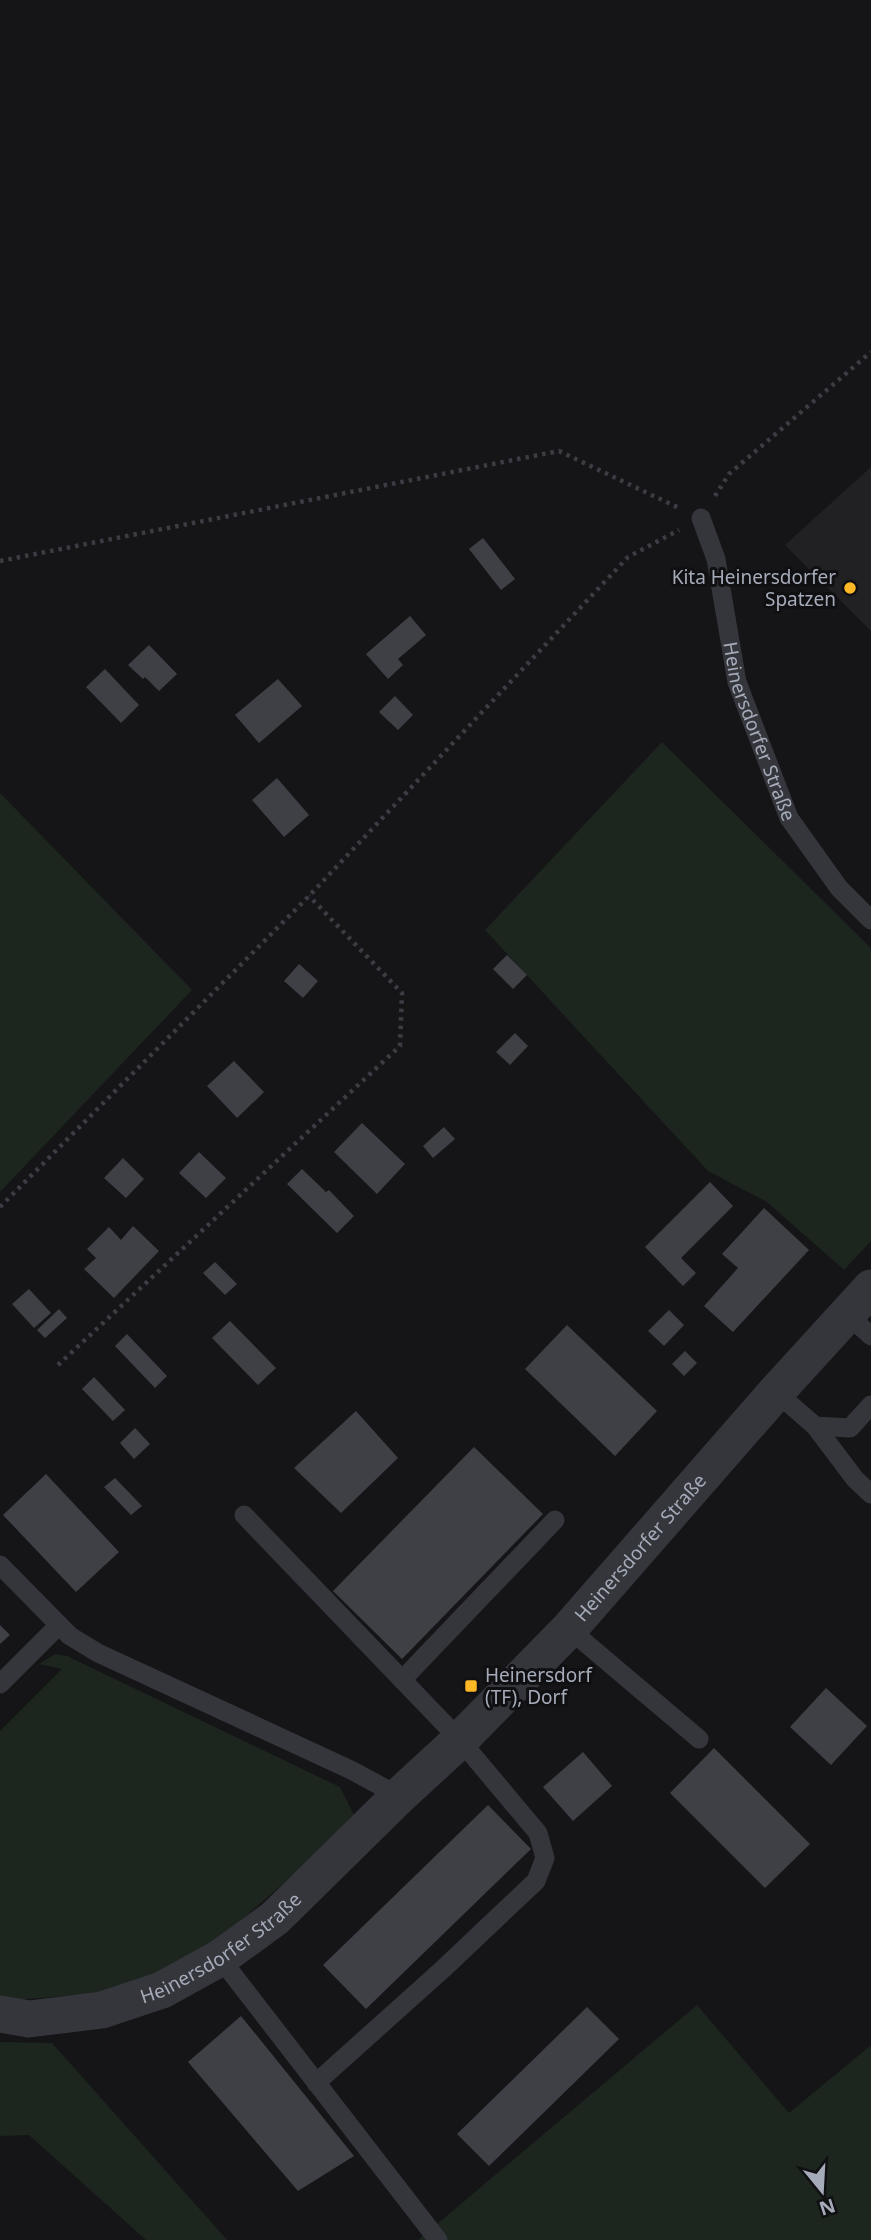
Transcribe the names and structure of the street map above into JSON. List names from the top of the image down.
{
  "streets": {
    "street": ["Heinersdorfer Straße"]
  },
  "places": {
    "other": ["Kita Heinersdorfer Spatzen"],
    "transit": ["Heinersdorf (TF), Dorf"]
  },
  "north": "bottom"
}
